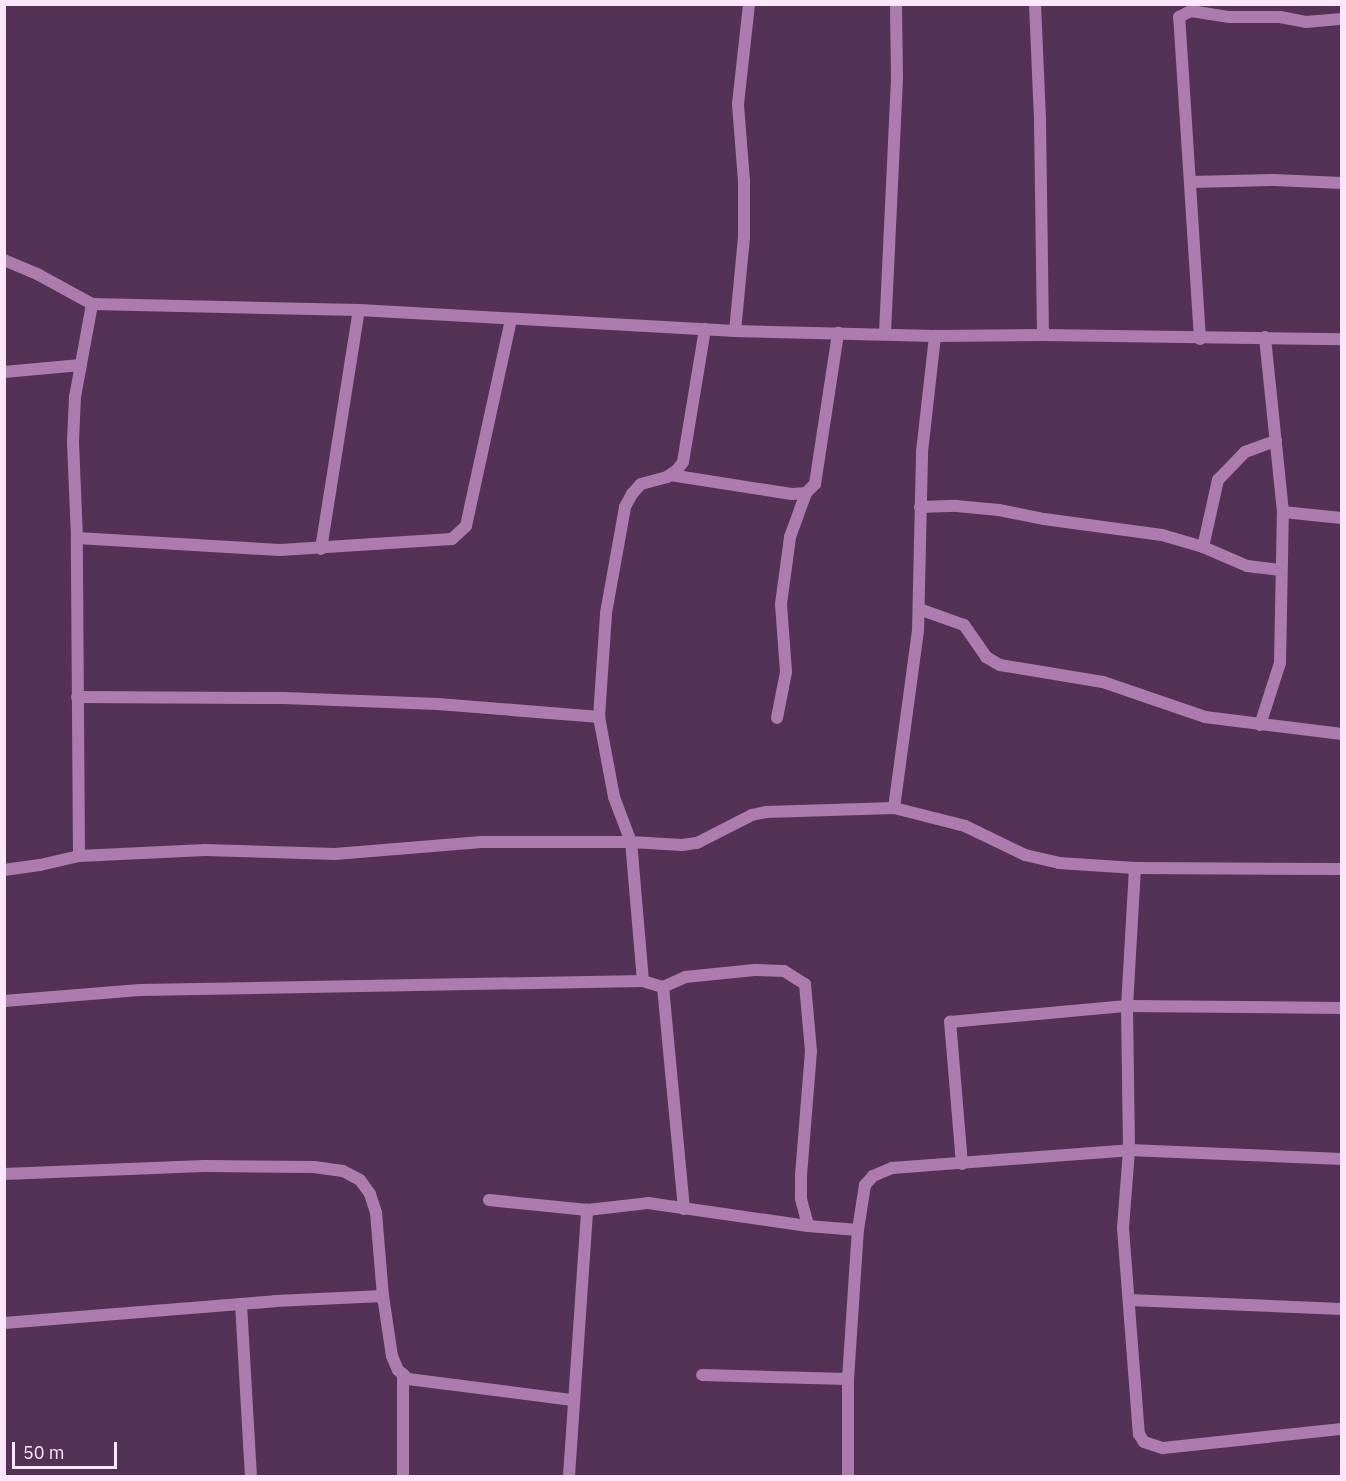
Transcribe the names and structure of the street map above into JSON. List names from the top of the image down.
{
  "scale_bar": "50 m"
}
